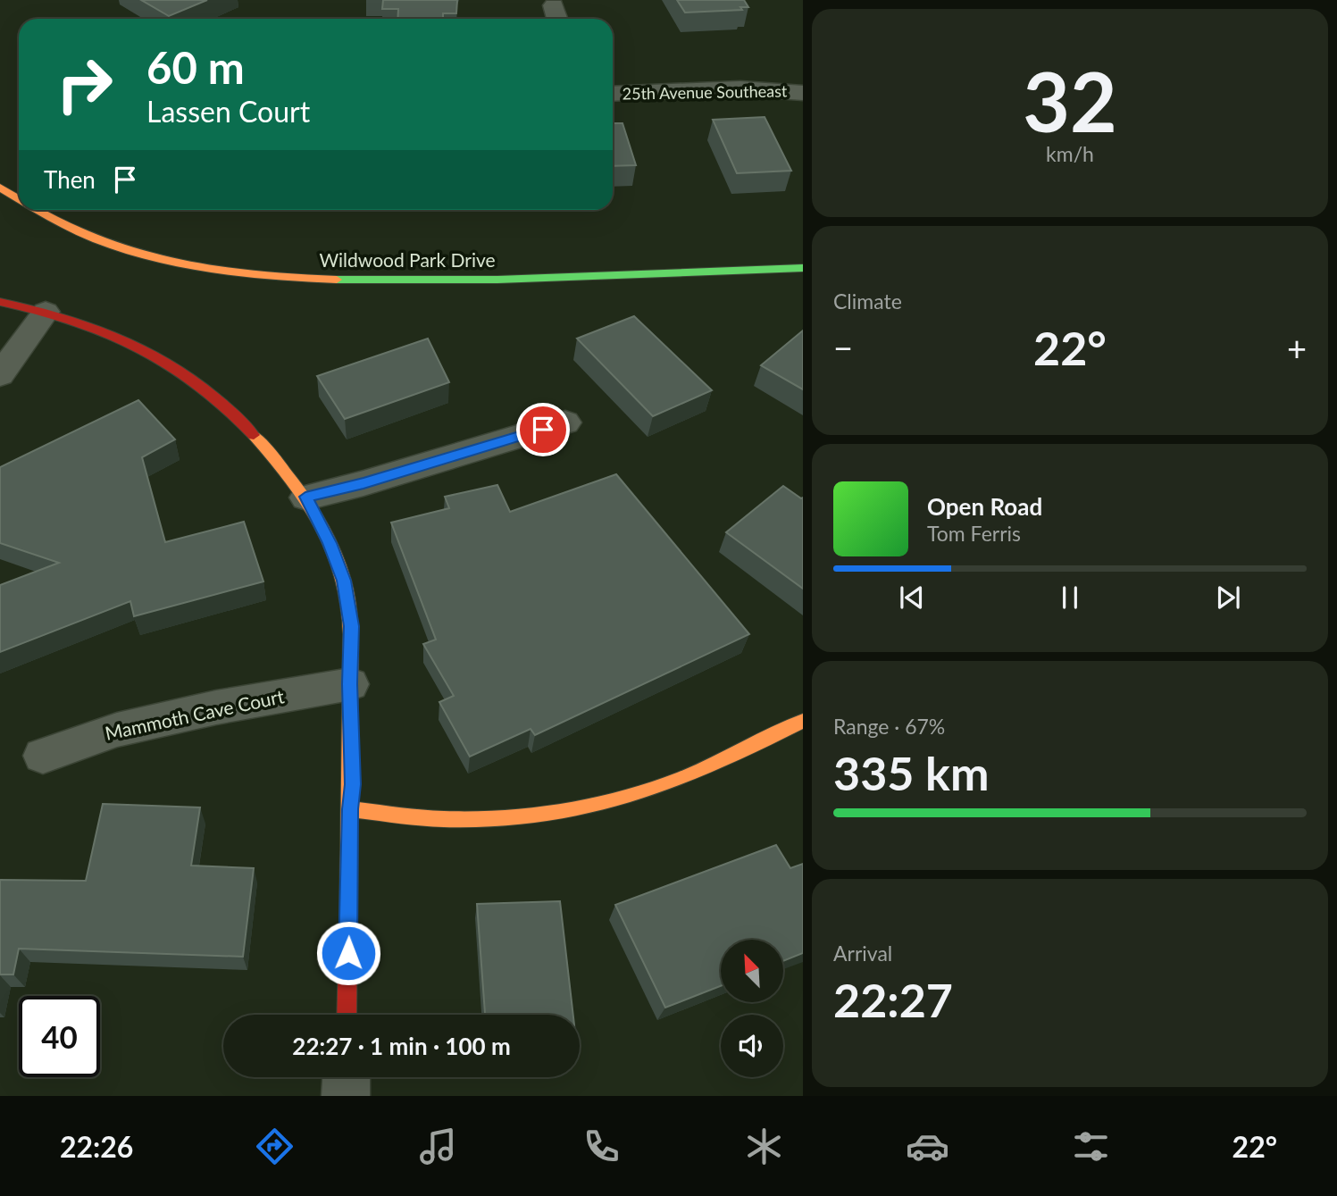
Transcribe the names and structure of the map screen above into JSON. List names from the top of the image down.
{
  "streets": {
    "street": ["25th Avenue Southeast", "Wildwood Park Drive", "Mammoth Cave Court"]
  },
  "north": "top left",
  "page": {
    "tile": [
      ["32", "km/h"],
      "Climate",
      ["Range · 67%", "335 km"],
      ["Arrival", "22:27"]
    ],
    "turn": ["60 m", "Lassen Court"],
    "then": "Then",
    "heat": ["−", "22°", "+"],
    "song": ["Open Road", "Tom Ferris"],
    "limit": "40",
    "trip": "22:27 · 1 min · 100 m",
    "tabs": ["22:26", "22°"]
  }
}
